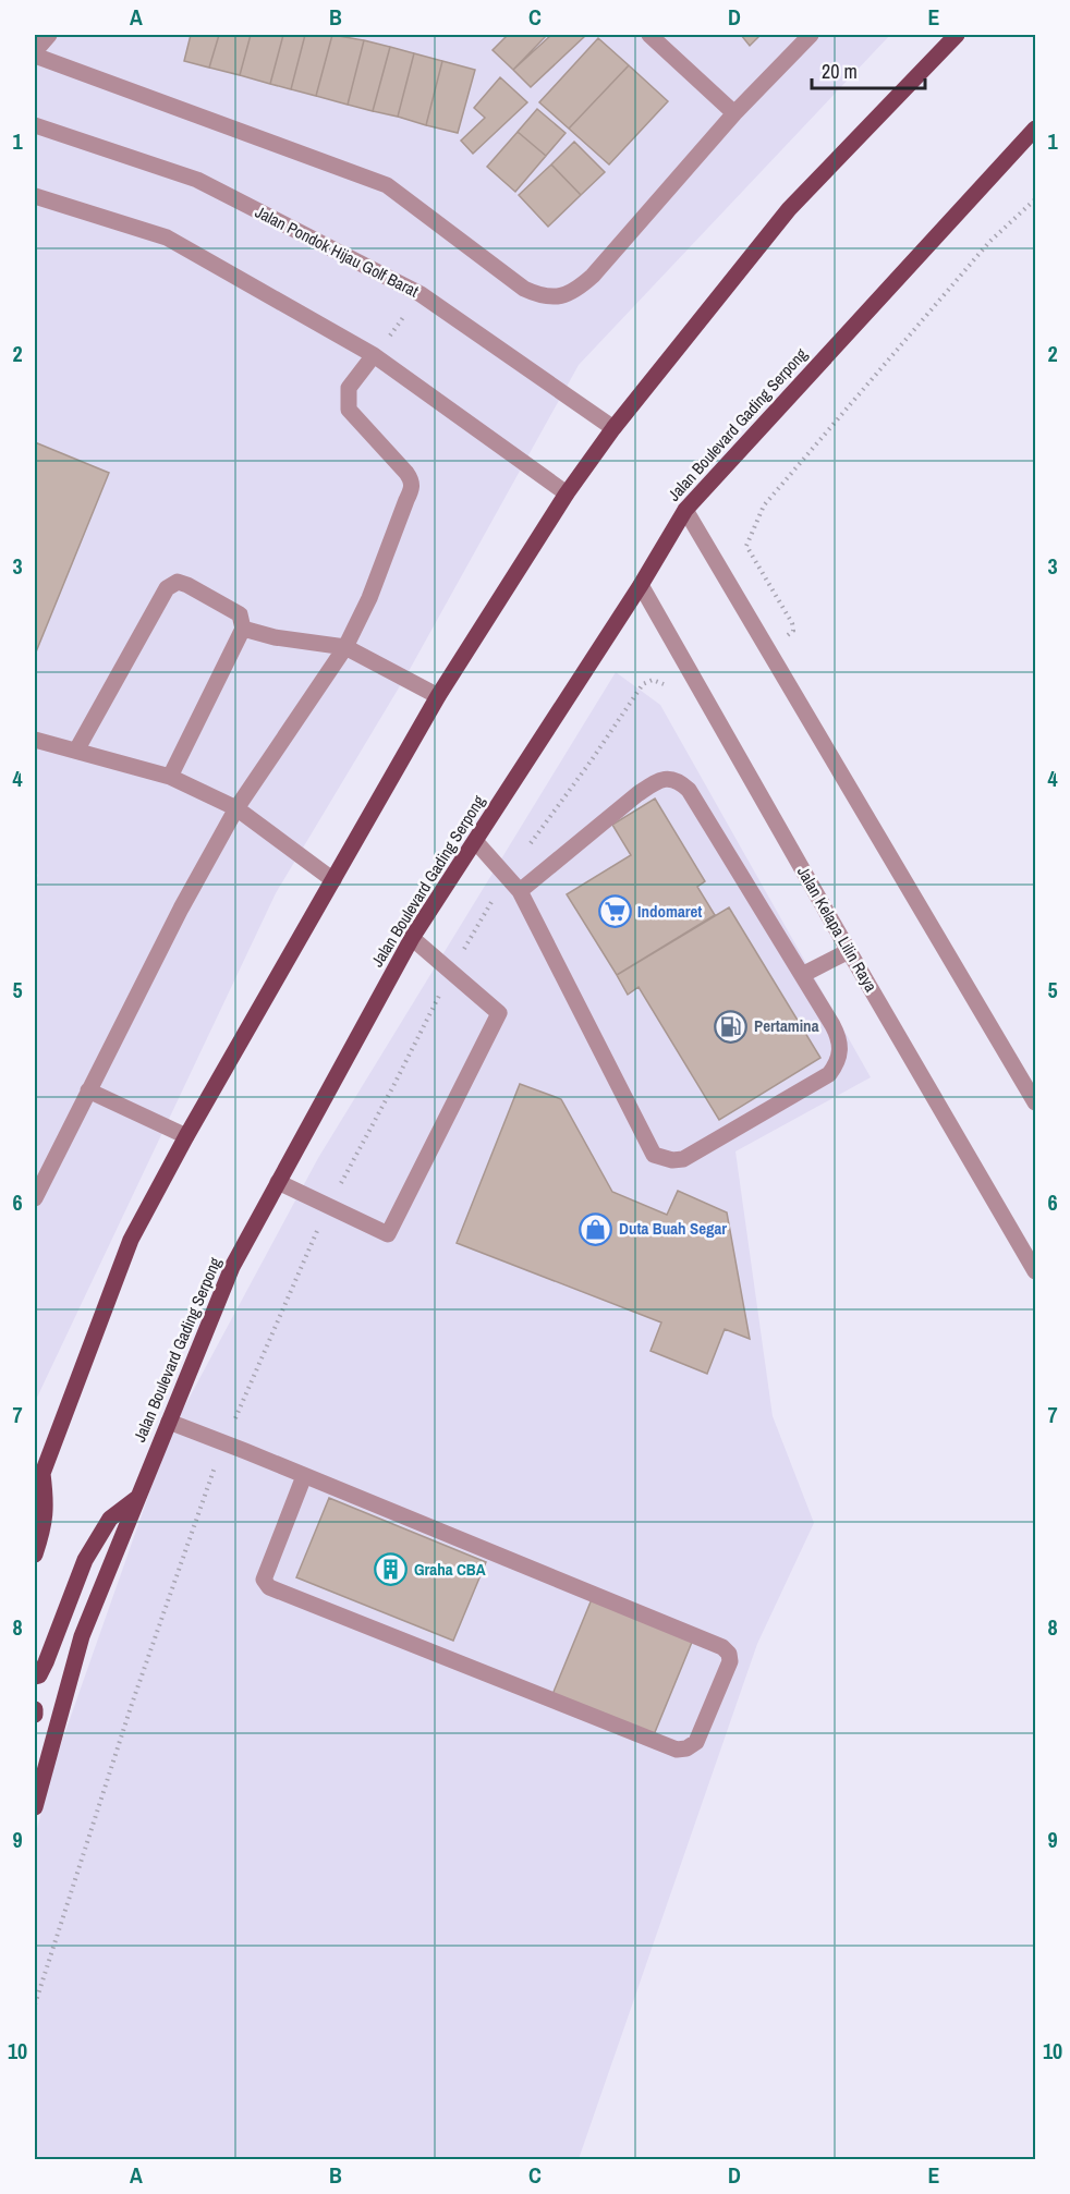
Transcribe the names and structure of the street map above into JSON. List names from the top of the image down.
{
  "streets": {
    "main road": ["Jalan Boulevard Gading Serpong"],
    "street": ["Jalan Pondok Hijau Golf Barat", "Jalan Kelapa Lilin Raya"]
  },
  "crossings": [
    ["Jalan Boulevard Gading Serpong", "Jalan Kelapa Lilin Raya"]
  ],
  "places": {
    "supermarket": ["Indomaret"],
    "fuel station": ["Pertamina"],
    "shop": ["Duta Buah Segar"],
    "building": ["Graha CBA"]
  },
  "scale_bar": "20 m",
  "grid": {
    "columns": [
      "A",
      "B",
      "C",
      "D",
      "E"
    ],
    "rows": [
      "1",
      "2",
      "3",
      "4",
      "5",
      "6",
      "7",
      "8",
      "9",
      "10"
    ]
  }
}
